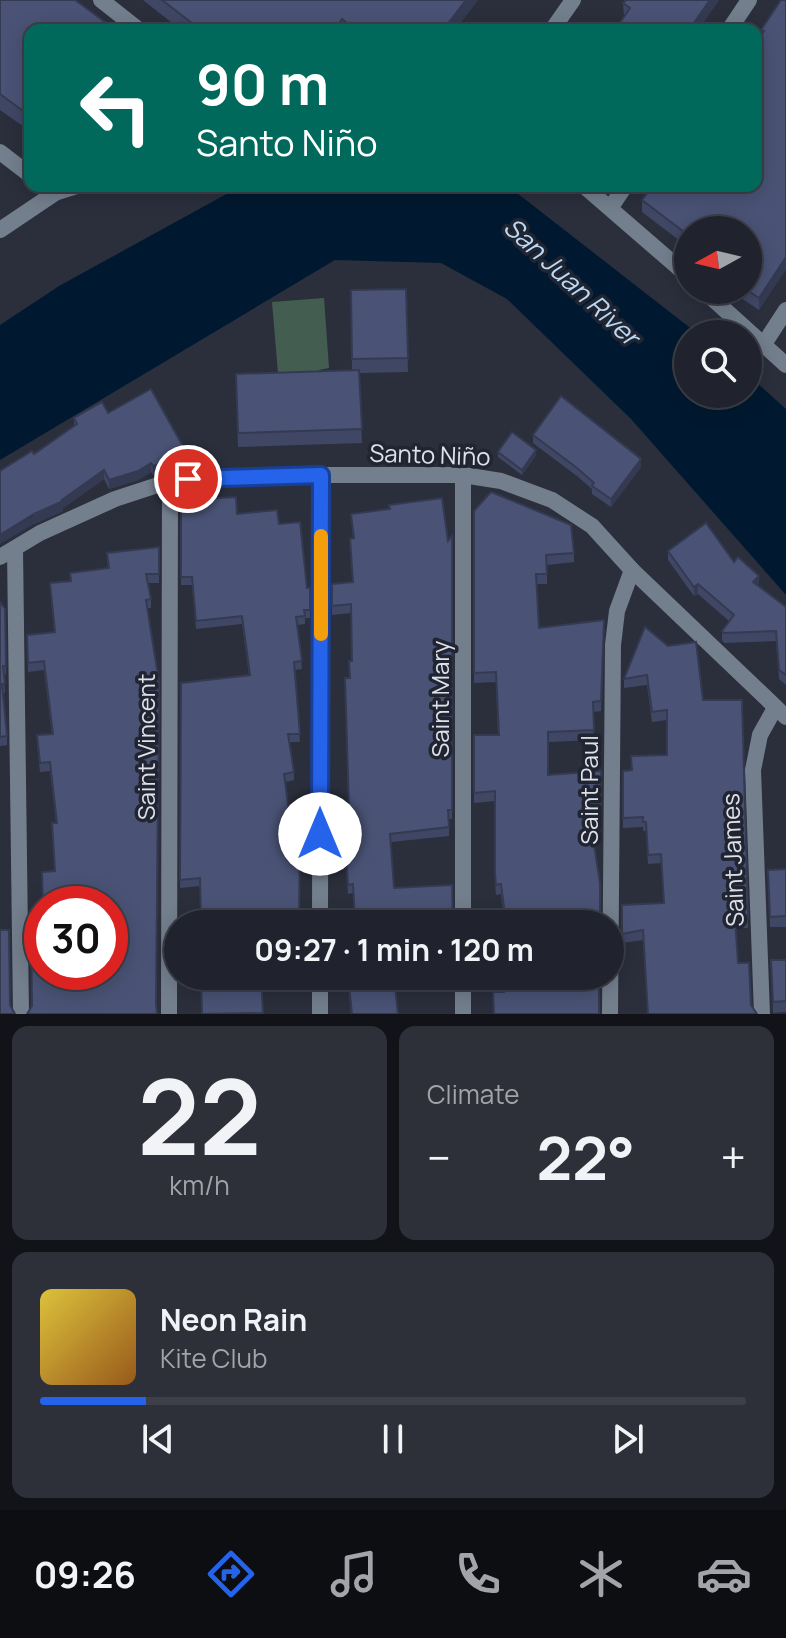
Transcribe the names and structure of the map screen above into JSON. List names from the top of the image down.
{
  "streets": {
    "street": [
      "Santo Niño",
      "Saint Mary",
      "Saint Vincent",
      "Saint Paul",
      "Saint James"
    ]
  },
  "crossings": [
    ["Santo Niño", "Saint Mary"],
    ["Santo Niño", "Saint Vincent"],
    ["Santo Niño", "Saint Paul"],
    ["Santo Niño", "Saint James"]
  ],
  "water": ["San Juan River"],
  "north": "left",
  "page": {
    "turn": ["90 m", "Santo Niño"],
    "limit": "30",
    "trip": "09:27 · 1 min · 120 m",
    "tile": [
      ["22", "km/h"],
      "Climate"
    ],
    "heat": ["−", "22°", "+"],
    "song": ["Neon Rain", "Kite Club"],
    "tabs": "09:26"
  }
}
